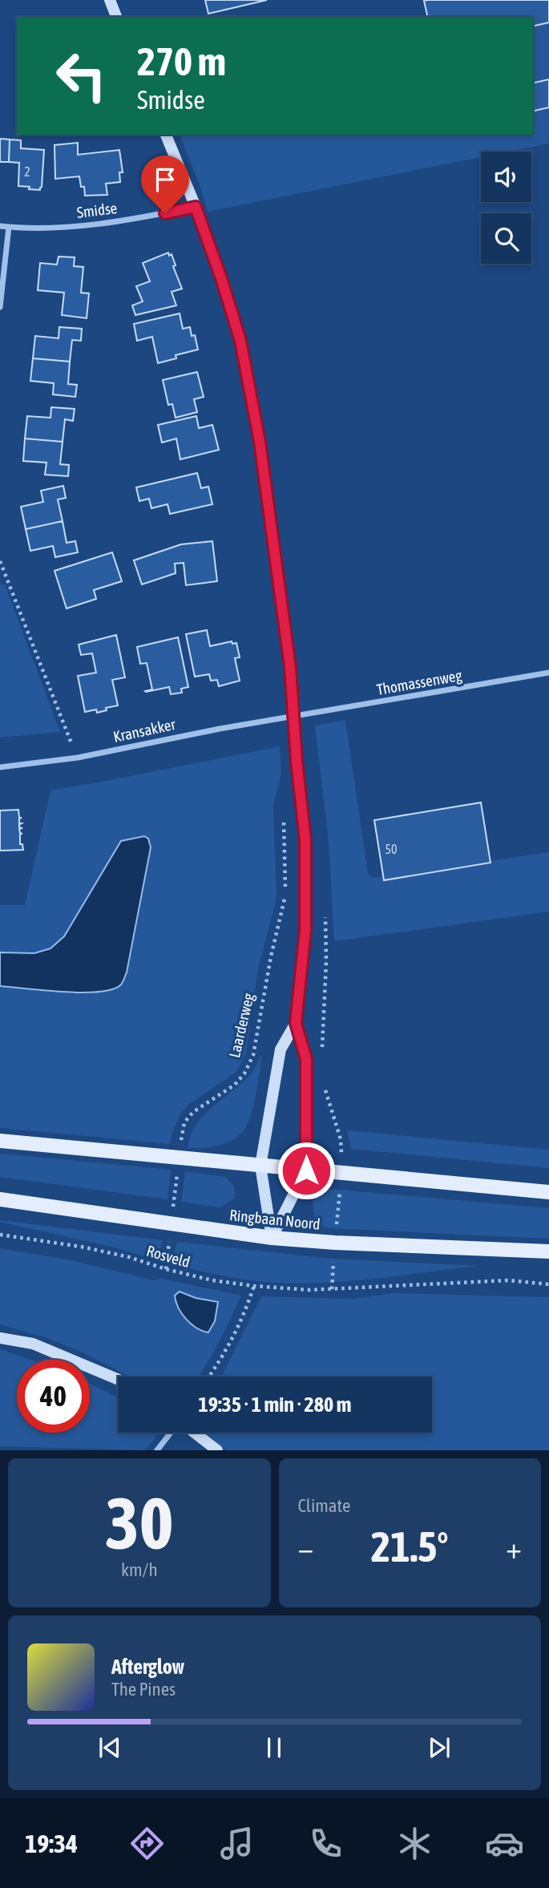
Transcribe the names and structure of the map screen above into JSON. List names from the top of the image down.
{
  "streets": {
    "main road": ["Ringbaan Noord"],
    "street": ["Smidse", "Thomassenweg", "Kransakker"],
    "path": ["Laarderweg", "Rosveld"]
  },
  "crossings": [
    ["Thomassenweg", "Kransakker"],
    ["Laarderweg", "Ringbaan Noord"],
    ["Laarderweg", "Rosveld"]
  ],
  "house_numbers": ["2", "50"],
  "page": {
    "turn": ["270 m", "Smidse"],
    "limit": "40",
    "trip": "19:35 · 1 min · 280 m",
    "tile": [
      ["30", "km/h"],
      "Climate"
    ],
    "heat": ["−", "21.5°", "+"],
    "song": ["Afterglow", "The Pines"],
    "tabs": "19:34"
  }
}
